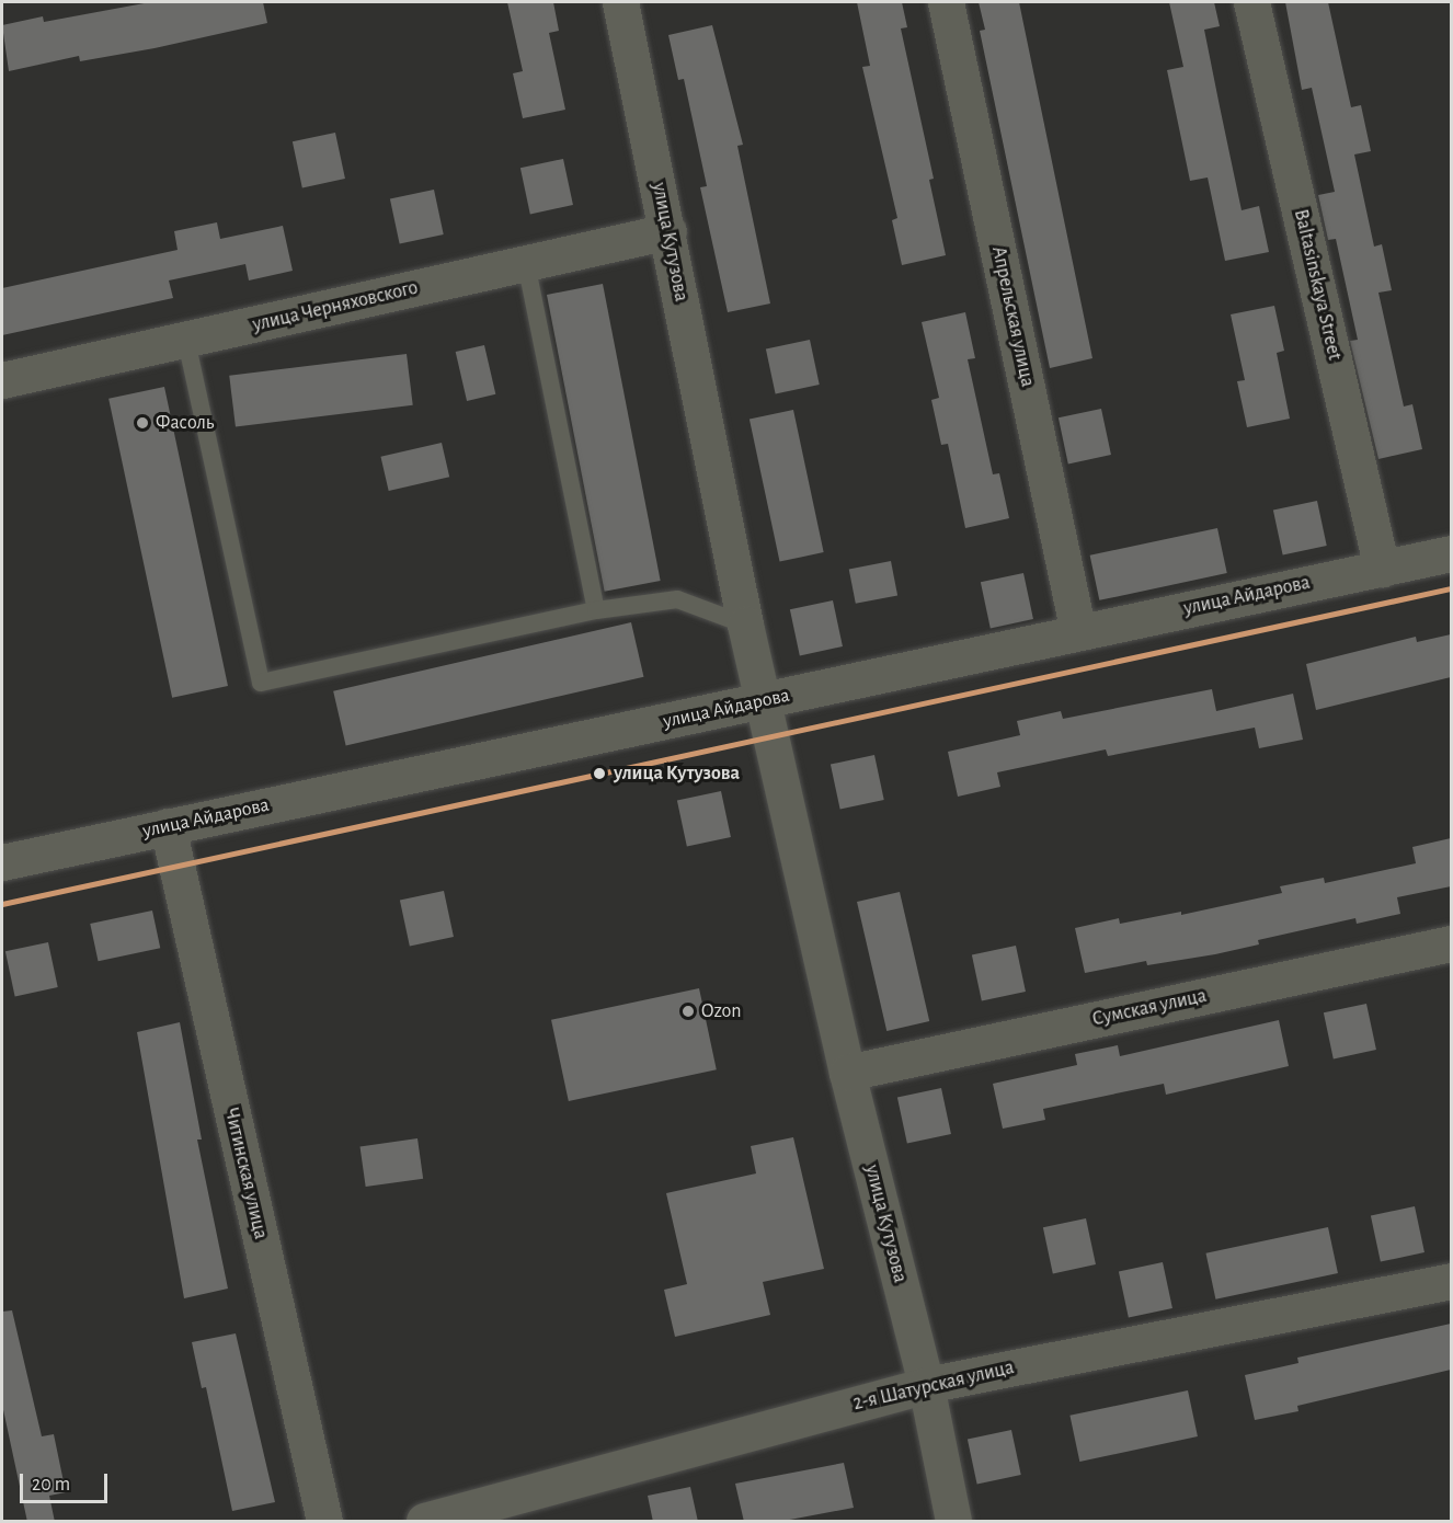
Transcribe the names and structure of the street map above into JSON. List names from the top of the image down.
{
  "streets": {
    "street": [
      "улица Кутузова",
      "Baltasinskaya Street",
      "улица Черняховского",
      "Апрельская улица",
      "улица Айдарова",
      "Сумская улица",
      "Читинская улица",
      "2-я Шатурская улица"
    ]
  },
  "crossings": [
    ["улица Кутузова", "улица Черняховского"],
    ["улица Кутузова", "улица Айдарова"],
    ["улица Кутузова", "Сумская улица"],
    ["улица Кутузова", "2-я Шатурская улица"],
    ["Baltasinskaya Street", "улица Айдарова"],
    ["Апрельская улица", "улица Айдарова"],
    ["улица Айдарова", "Читинская улица"]
  ],
  "places": ["Фасоль", "улица Кутузова", "Ozon"],
  "scale_bar": "20 m"
}
